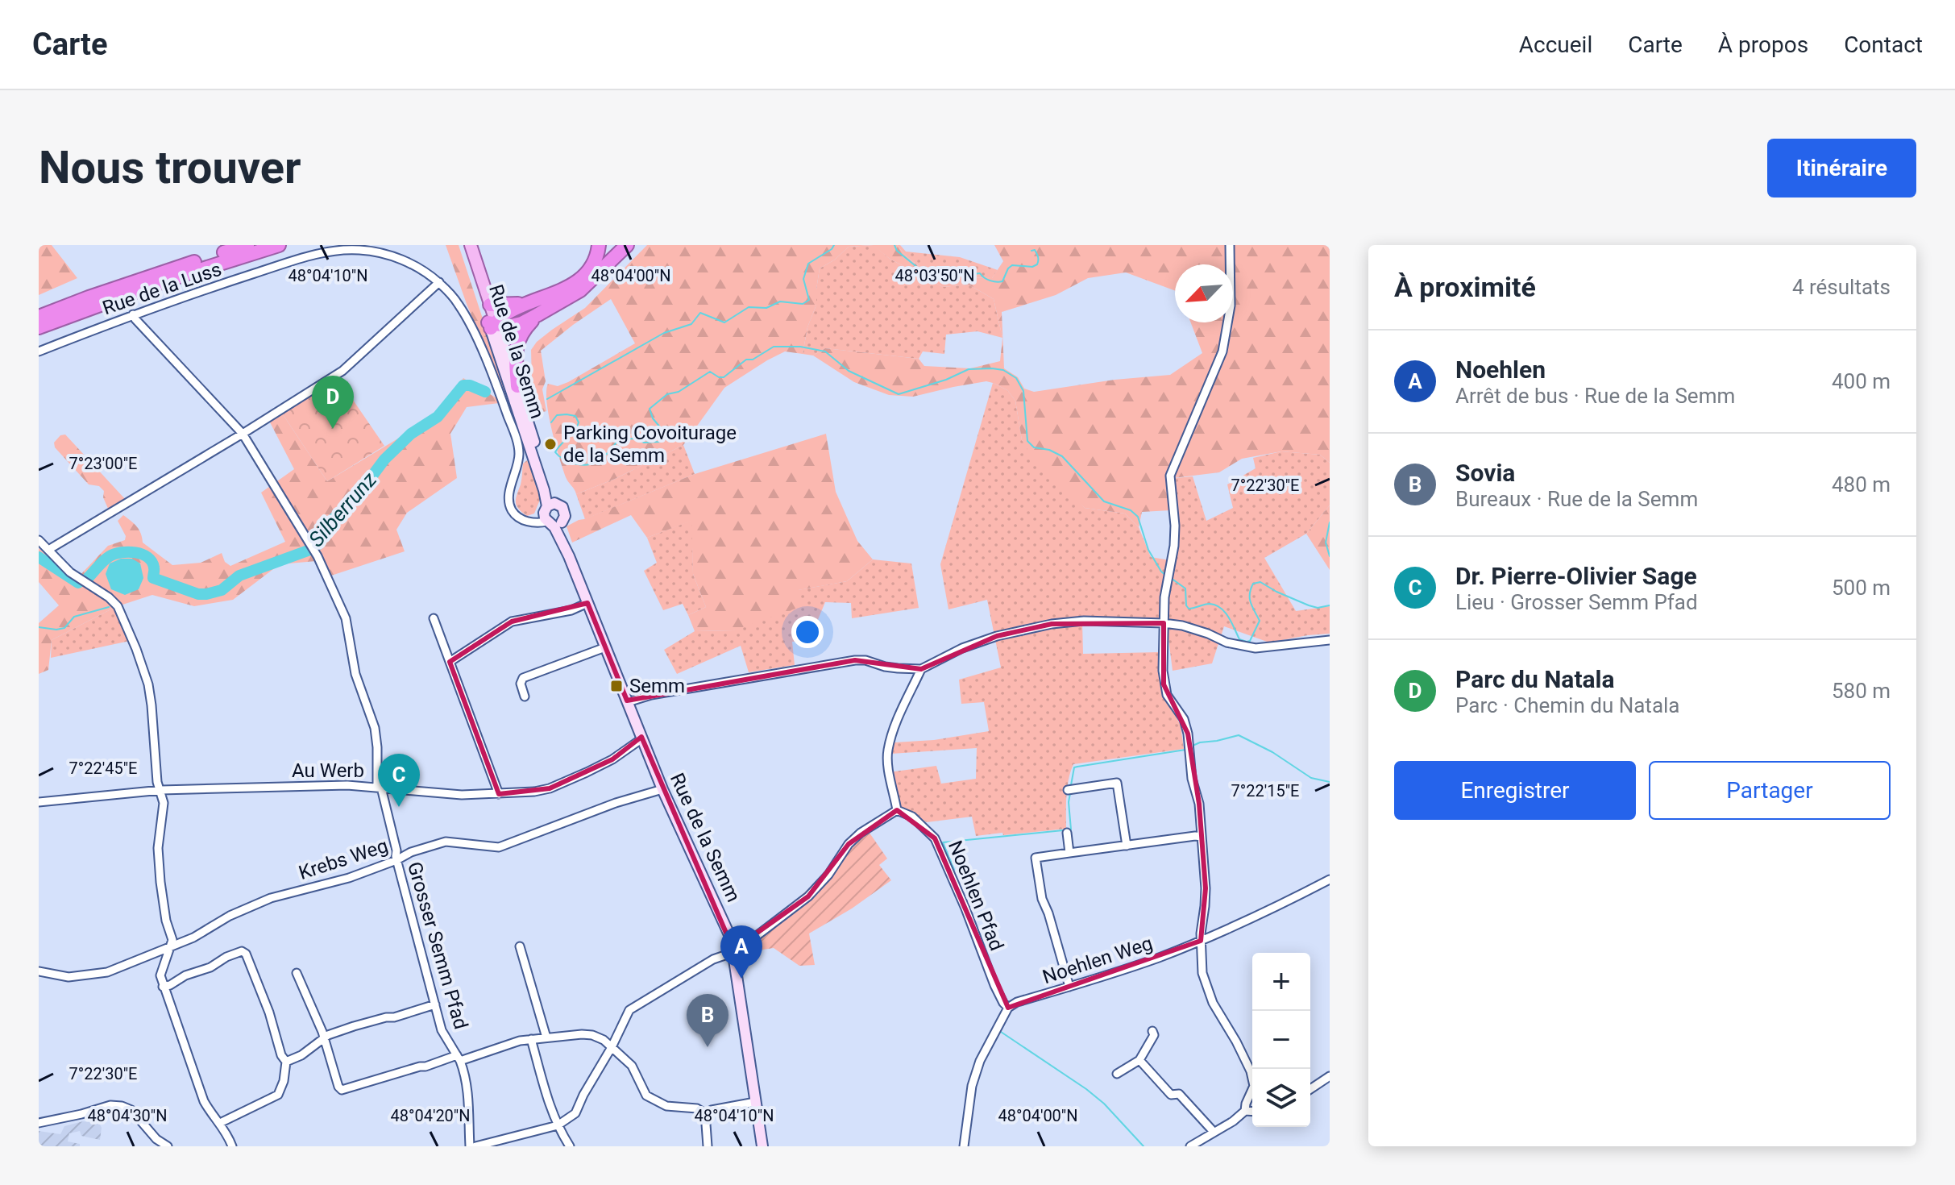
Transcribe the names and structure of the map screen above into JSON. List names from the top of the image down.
{
  "streets": {
    "main road": ["Rue de la Semm"],
    "street": [
      "Rue de la Luss",
      "Au Werb",
      "Krebs Weg",
      "Noehlen Pfad",
      "Grosser Semm Pfad",
      "Noehlen Weg"
    ]
  },
  "crossings": [
    ["Rue de la Luss", "Grosser Semm Pfad"],
    ["Rue de la Semm", "Au Werb"],
    ["Rue de la Semm", "Krebs Weg"],
    ["Au Werb", "Grosser Semm Pfad"],
    ["Krebs Weg", "Grosser Semm Pfad"],
    ["Noehlen Pfad", "Noehlen Weg"]
  ],
  "water": ["Silberrunz"],
  "places": {
    "other": ["Parking Covoiturage de la Semm"],
    "transit": ["Semm"]
  },
  "north": "bottom left",
  "page": {
    "header": "Carte",
    "nav": [
      "Accueil",
      "Carte",
      "À propos",
      "Contact"
    ],
    "buttons": [
      "Itinéraire",
      ["Enregistrer", "Partager"]
    ],
    "title": "Nous trouver",
    "heading": ["À proximité", "4 résultats"],
    "list": [
      {
        "mark": "A",
        "name": "Noehlen",
        "note": "Arrêt de bus · Rue de la Semm",
        "value": "400 m"
      },
      {
        "mark": "B",
        "name": "Sovia",
        "note": "Bureaux · Rue de la Semm",
        "value": "480 m"
      },
      {
        "mark": "C",
        "name": "Dr. Pierre-Olivier Sage",
        "note": "Lieu · Grosser Semm Pfad",
        "value": "500 m"
      },
      {
        "mark": "D",
        "name": "Parc du Natala",
        "note": "Parc · Chemin du Natala",
        "value": "580 m"
      }
    ],
    "pins": [
      "D",
      "C",
      "A",
      "B"
    ],
    "map_buttons": ["+", "−"]
  },
  "coordinates": [
    "48°03'50\"N",
    "48°04'10\"N",
    "48°04'00\"N",
    "7°23'00\"E",
    "7°22'30\"E",
    "7°22'45\"E",
    "7°22'15\"E",
    "48°04'30\"N",
    "48°04'20\"N"
  ]
}
